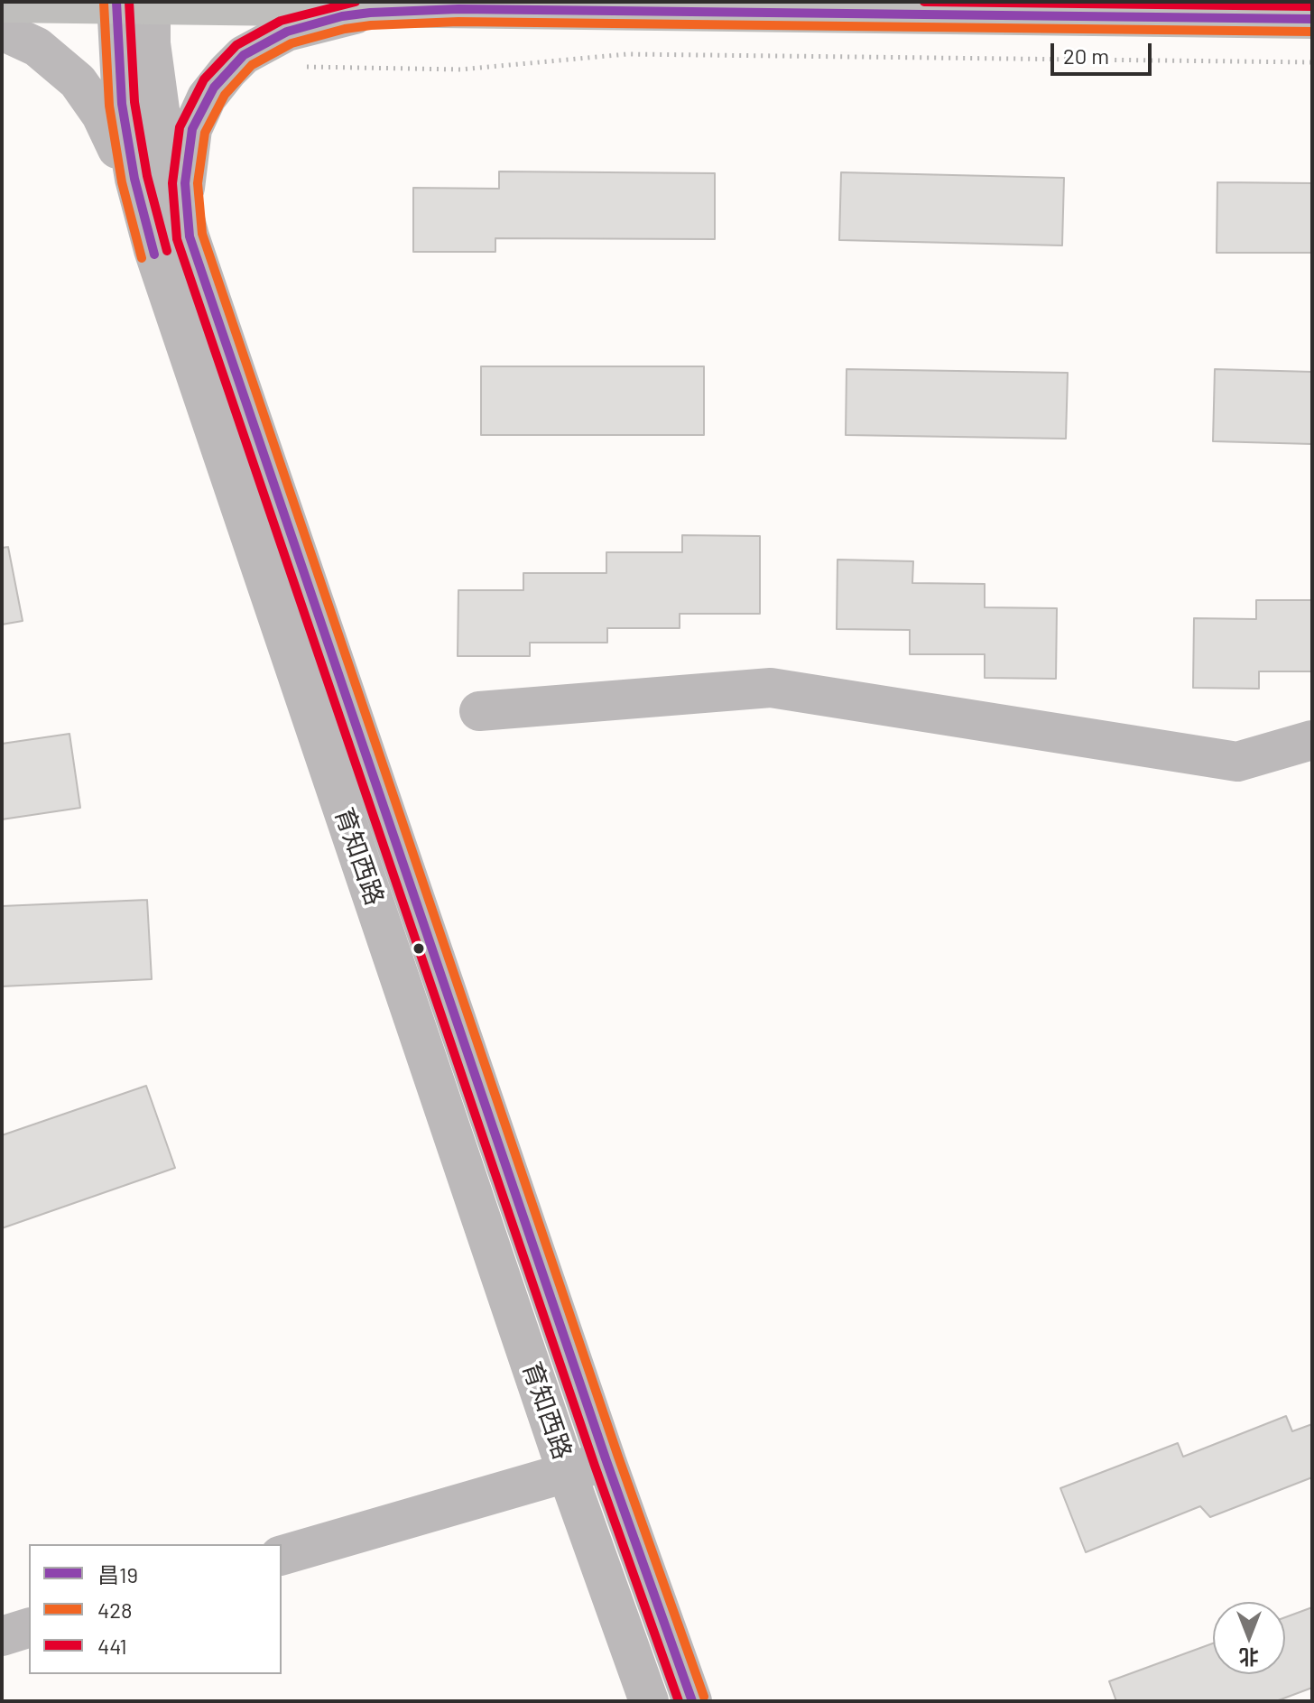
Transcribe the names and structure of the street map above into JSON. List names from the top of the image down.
{
  "streets": {
    "street": ["育知西路"]
  },
  "lines": ["transit line 昌19", "transit line 441", "transit line 428"],
  "legend": ["昌19", "428", "441"],
  "scale_bar": "20 m",
  "north": "bottom"
}
